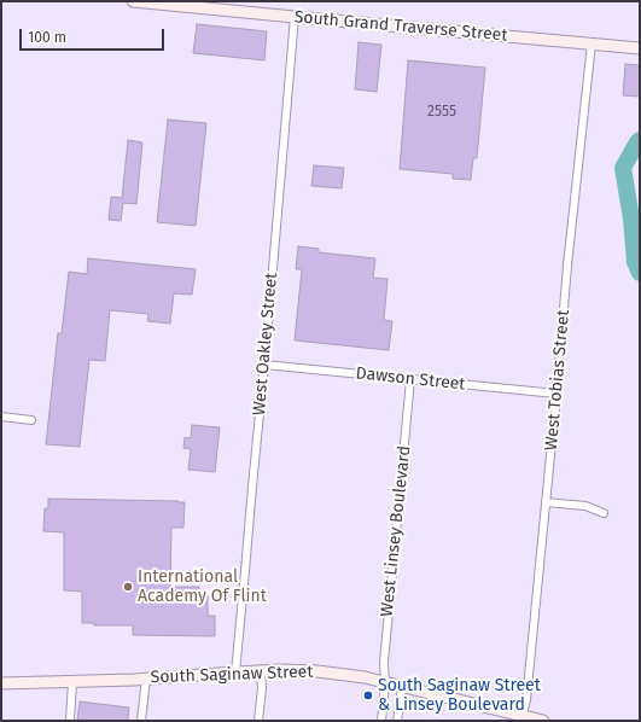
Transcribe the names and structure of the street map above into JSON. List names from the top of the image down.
{
  "streets": {
    "main road": ["South Grand Traverse Street", "South Saginaw Street"],
    "street": [
      "West Oakley Street",
      "Dawson Street",
      "West Tobias Street",
      "West Linsey Boulevard"
    ]
  },
  "crossings": [
    ["South Grand Traverse Street", "West Oakley Street"],
    ["South Grand Traverse Street", "West Tobias Street"],
    ["West Oakley Street", "Dawson Street"],
    ["West Oakley Street", "South Saginaw Street"],
    ["Dawson Street", "West Tobias Street"],
    ["Dawson Street", "West Linsey Boulevard"],
    ["West Tobias Street", "South Saginaw Street"],
    ["West Linsey Boulevard", "South Saginaw Street"]
  ],
  "places": ["International Academy Of Flint", "South Saginaw Street & Linsey Boulevard"],
  "house_numbers": ["2555"],
  "scale_bar": "100 m"
}
